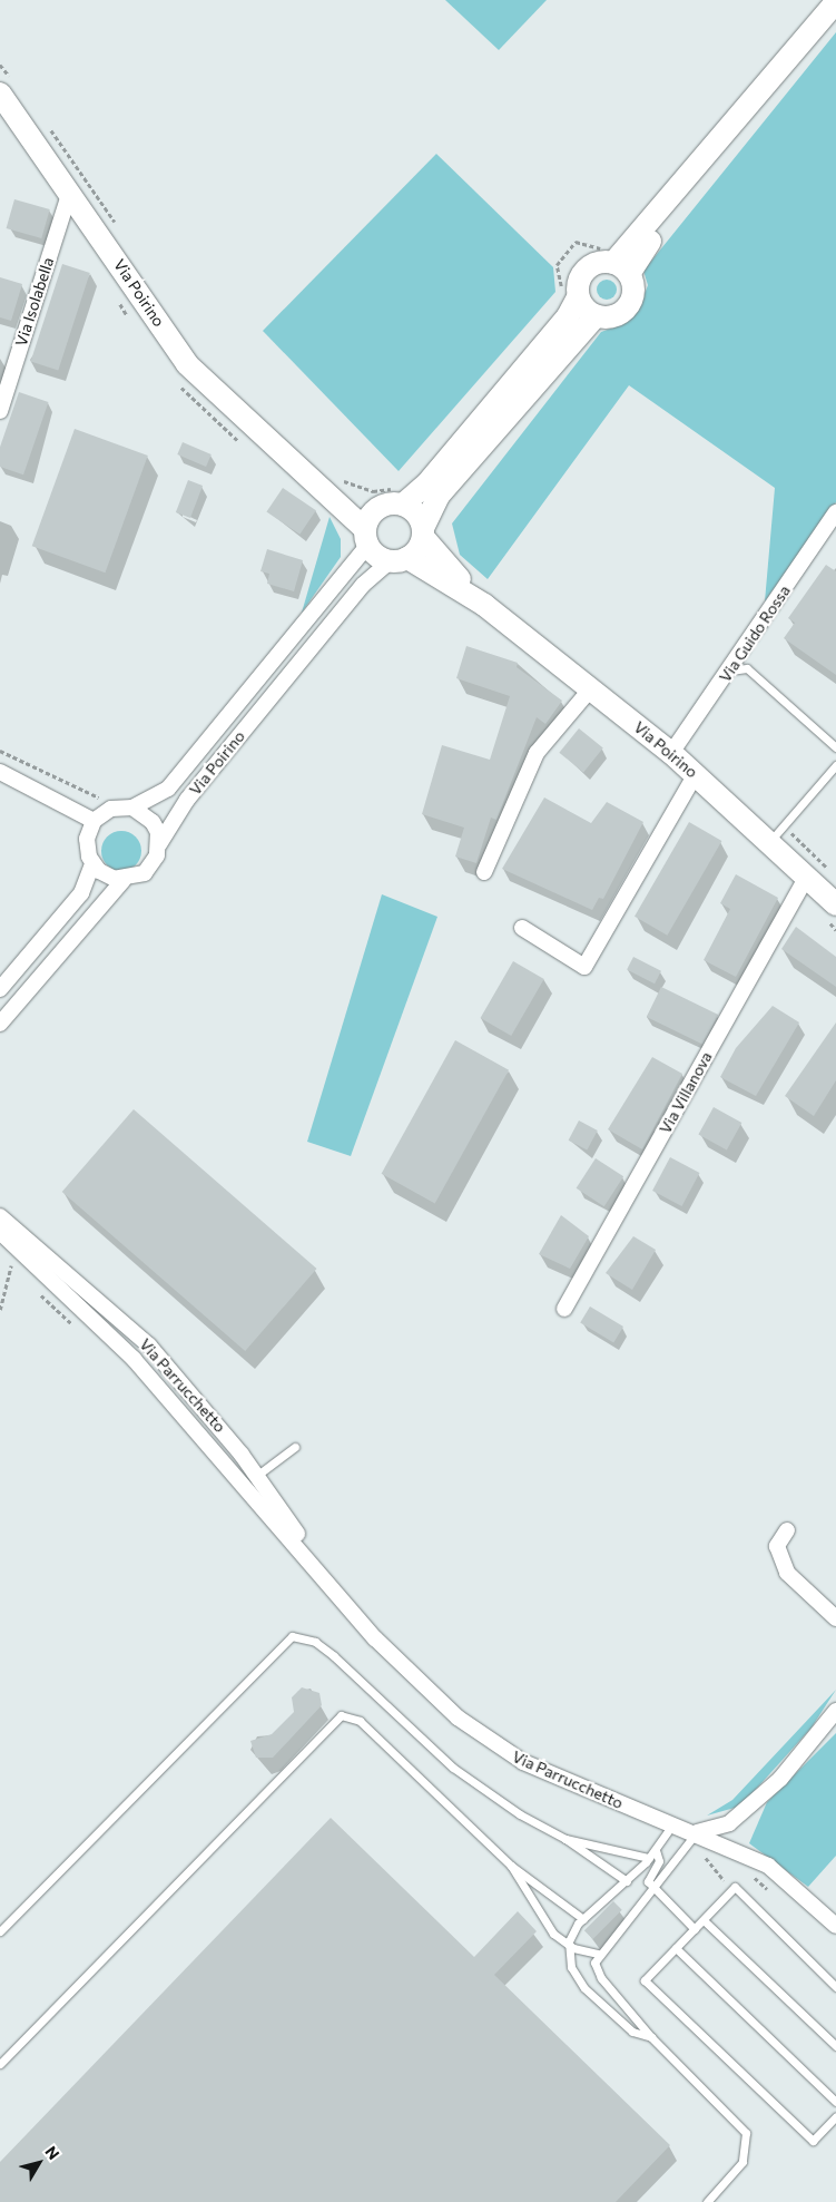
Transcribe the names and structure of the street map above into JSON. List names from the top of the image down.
{
  "streets": {
    "main road": ["Via Poirino"],
    "street": [
      "Via Isolabella",
      "Via Guido Rossa",
      "Via Villanova",
      "Via Parrucchetto"
    ]
  },
  "crossings": [
    ["Via Poirino", "Via Isolabella"],
    ["Via Poirino", "Via Guido Rossa"],
    ["Via Poirino", "Via Villanova"]
  ],
  "north": "top right"
}
